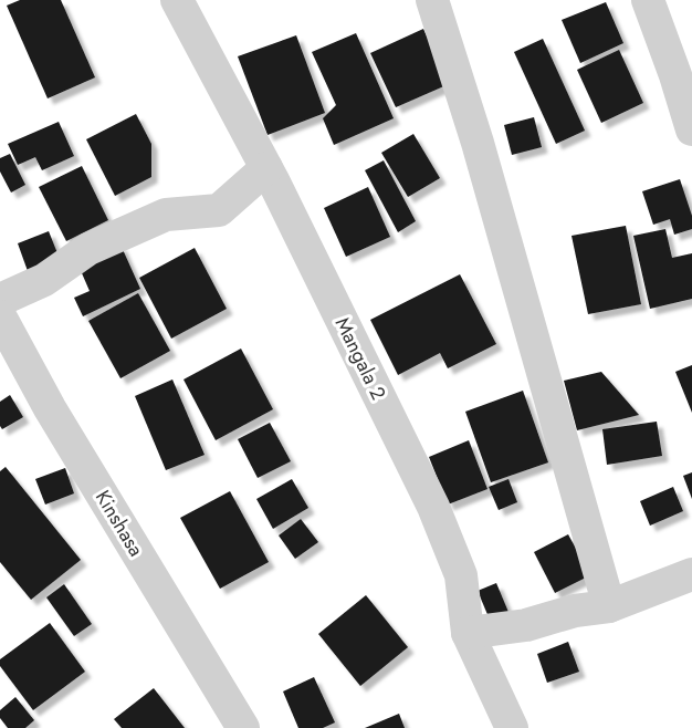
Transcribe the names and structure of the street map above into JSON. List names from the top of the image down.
{
  "streets": {
    "street": ["Mangala 2", "Kinshasa"]
  }
}
